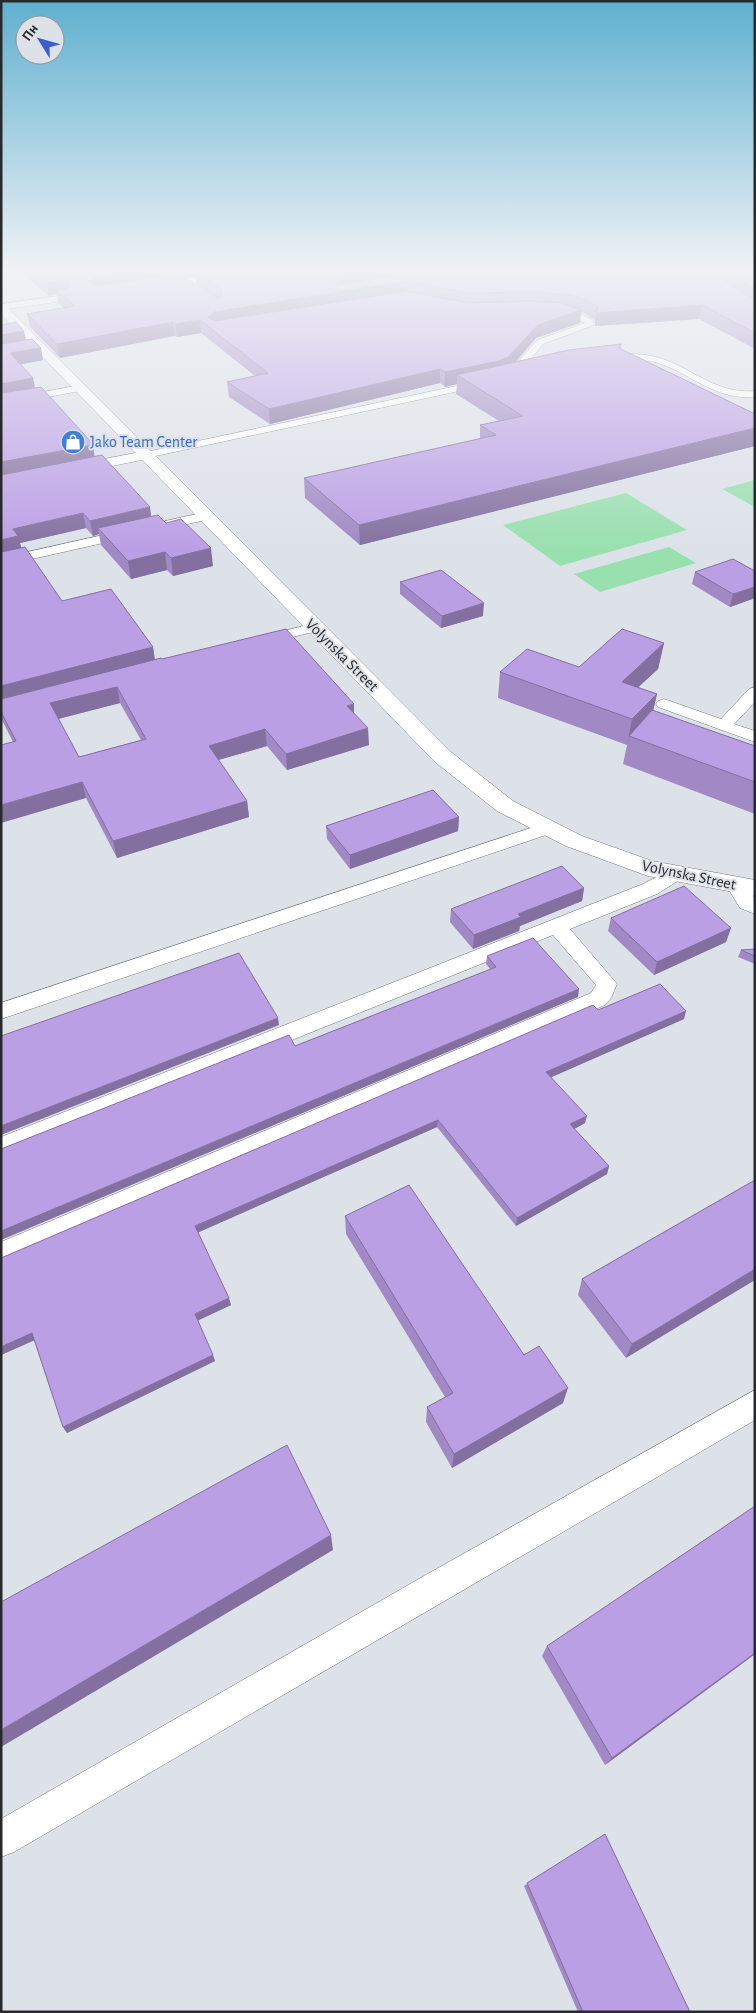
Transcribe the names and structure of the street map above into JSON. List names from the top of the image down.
{
  "streets": {
    "street": ["Volynska Street"]
  },
  "places": {
    "shop": ["Jako Team Center"]
  },
  "north": "top left"
}
